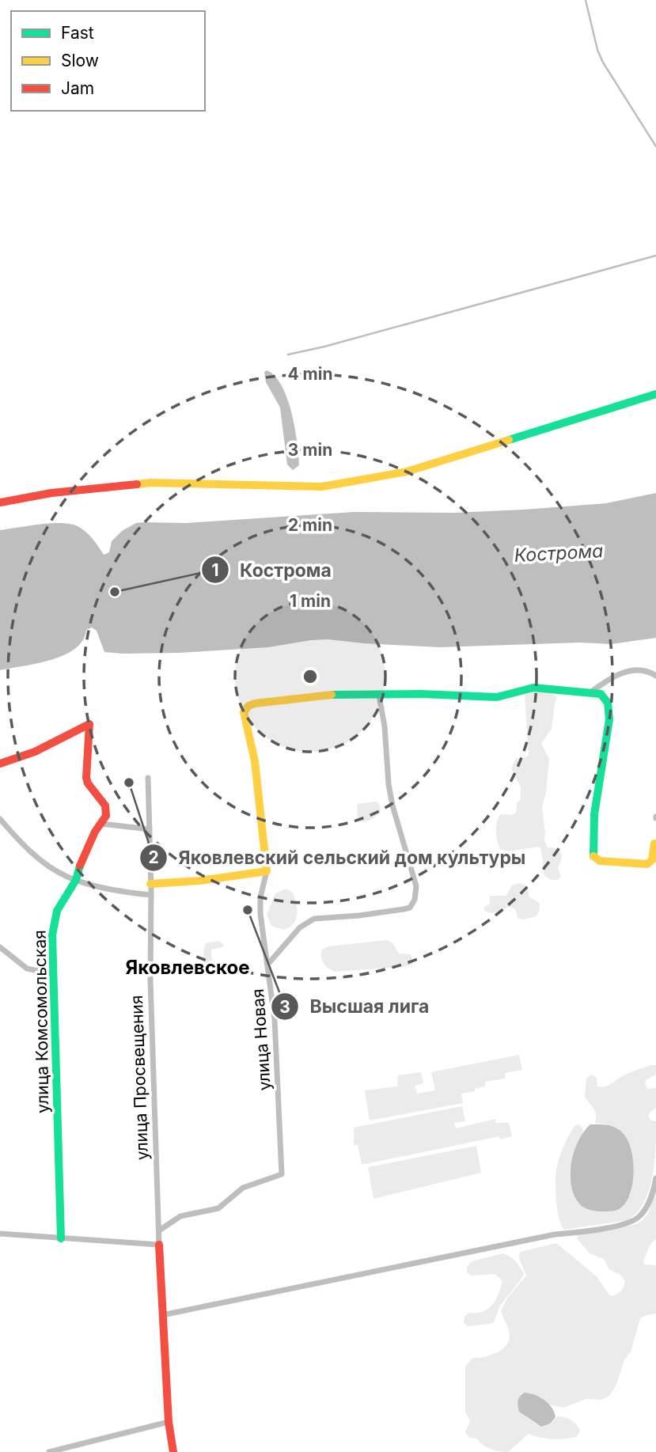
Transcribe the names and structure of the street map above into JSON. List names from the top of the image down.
{
  "streets": {
    "street": ["улица Комсомольская", "улица Новая", "улица Просвещения"]
  },
  "crossings": [
    ["улица Новая", "улица Просвещения"]
  ],
  "districts": ["Яковлевское"],
  "water": ["Кострома"],
  "places": ["Кострома", "Яковлевский сельский дом культуры", "Высшая лига"],
  "legend": ["Fast", "Slow", "Jam"],
  "rings": [
    "4 min",
    "3 min",
    "2 min",
    "1 min"
  ]
}
